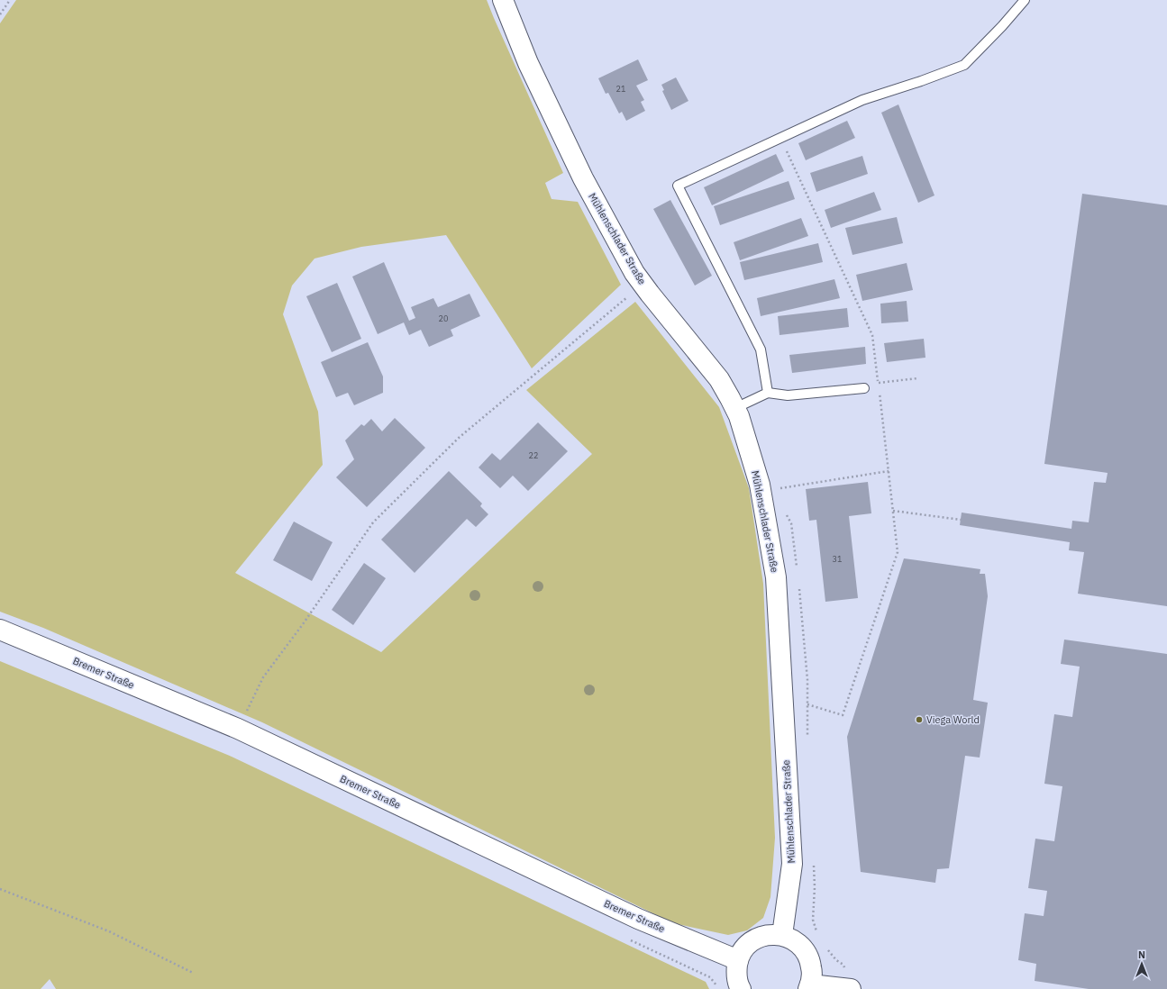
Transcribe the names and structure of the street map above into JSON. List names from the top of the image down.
{
  "streets": {
    "street": ["Mühlenschlader Straße", "Bremer Straße"]
  },
  "places": ["Viega World"],
  "house_numbers": [
    "21",
    "20",
    "22",
    "31"
  ],
  "north": "top"
}
